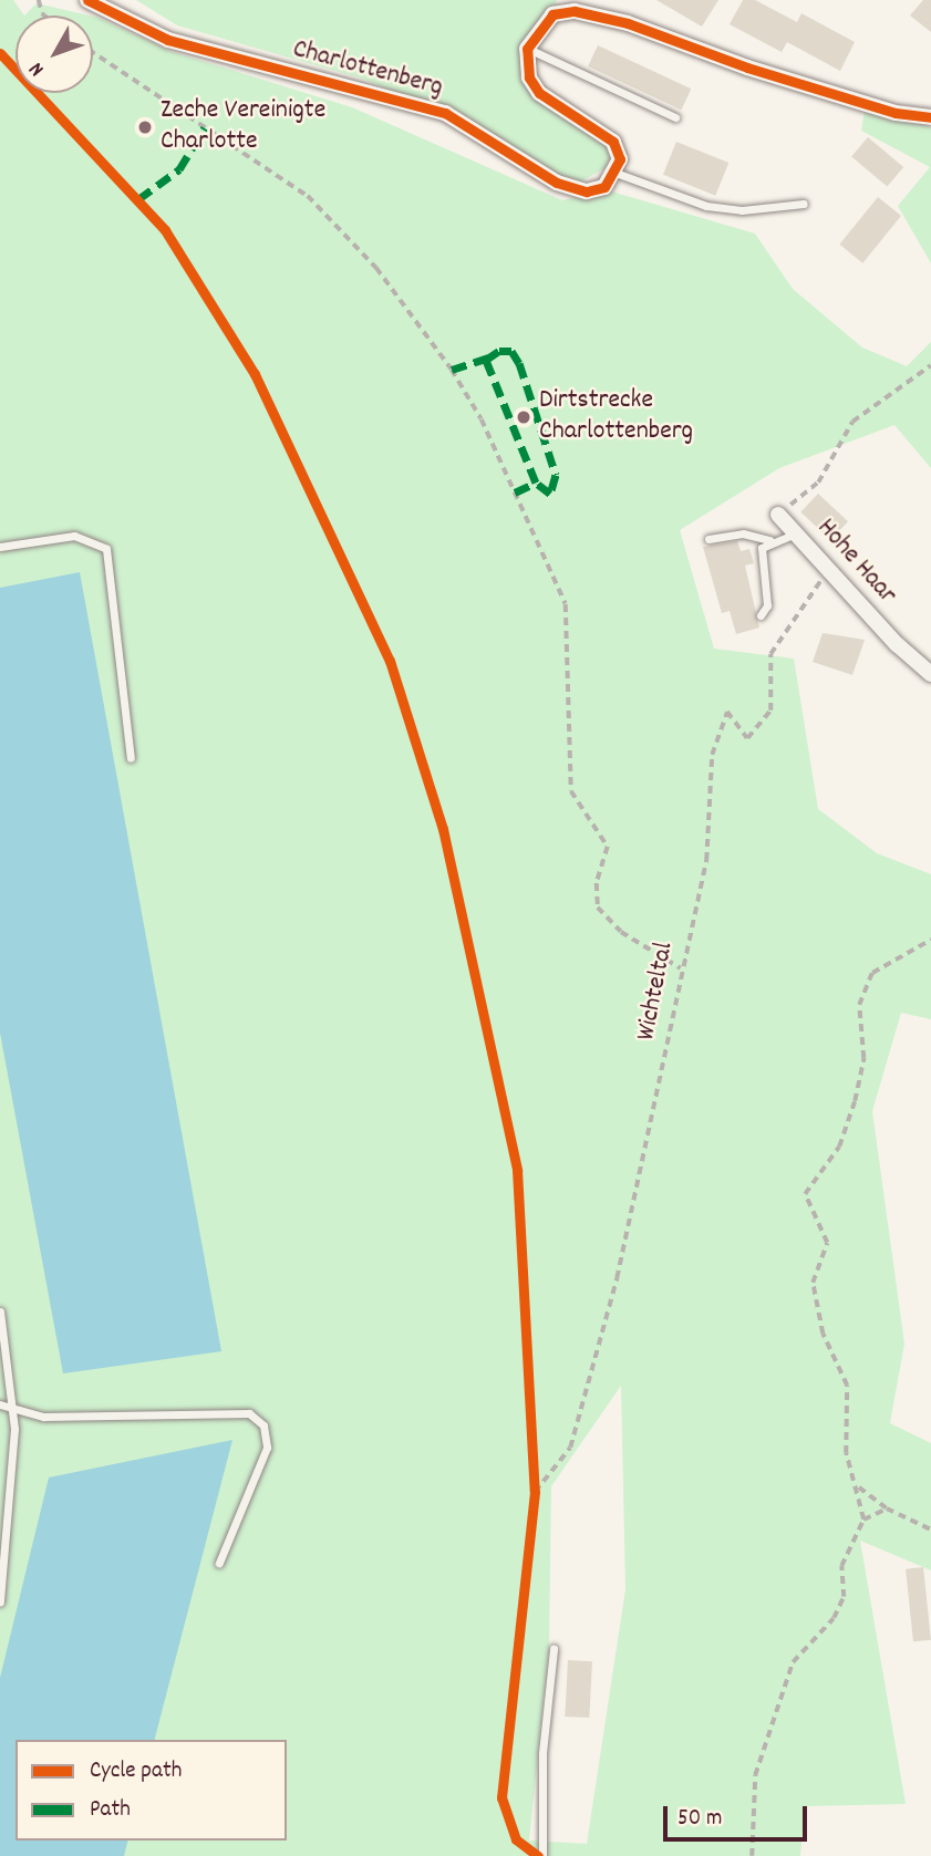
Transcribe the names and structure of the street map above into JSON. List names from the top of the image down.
{
  "streets": {
    "street": ["Charlottenberg", "Hohe Haar"],
    "path": ["Wichteltal"]
  },
  "crossings": [
    ["Hohe Haar", "Wichteltal"]
  ],
  "places": ["Zeche Vereinigte Charlotte", "Dirtstrecke Charlottenberg"],
  "legend": ["Cycle path", "Path"],
  "scale_bar": "50 m",
  "north": "bottom left"
}
